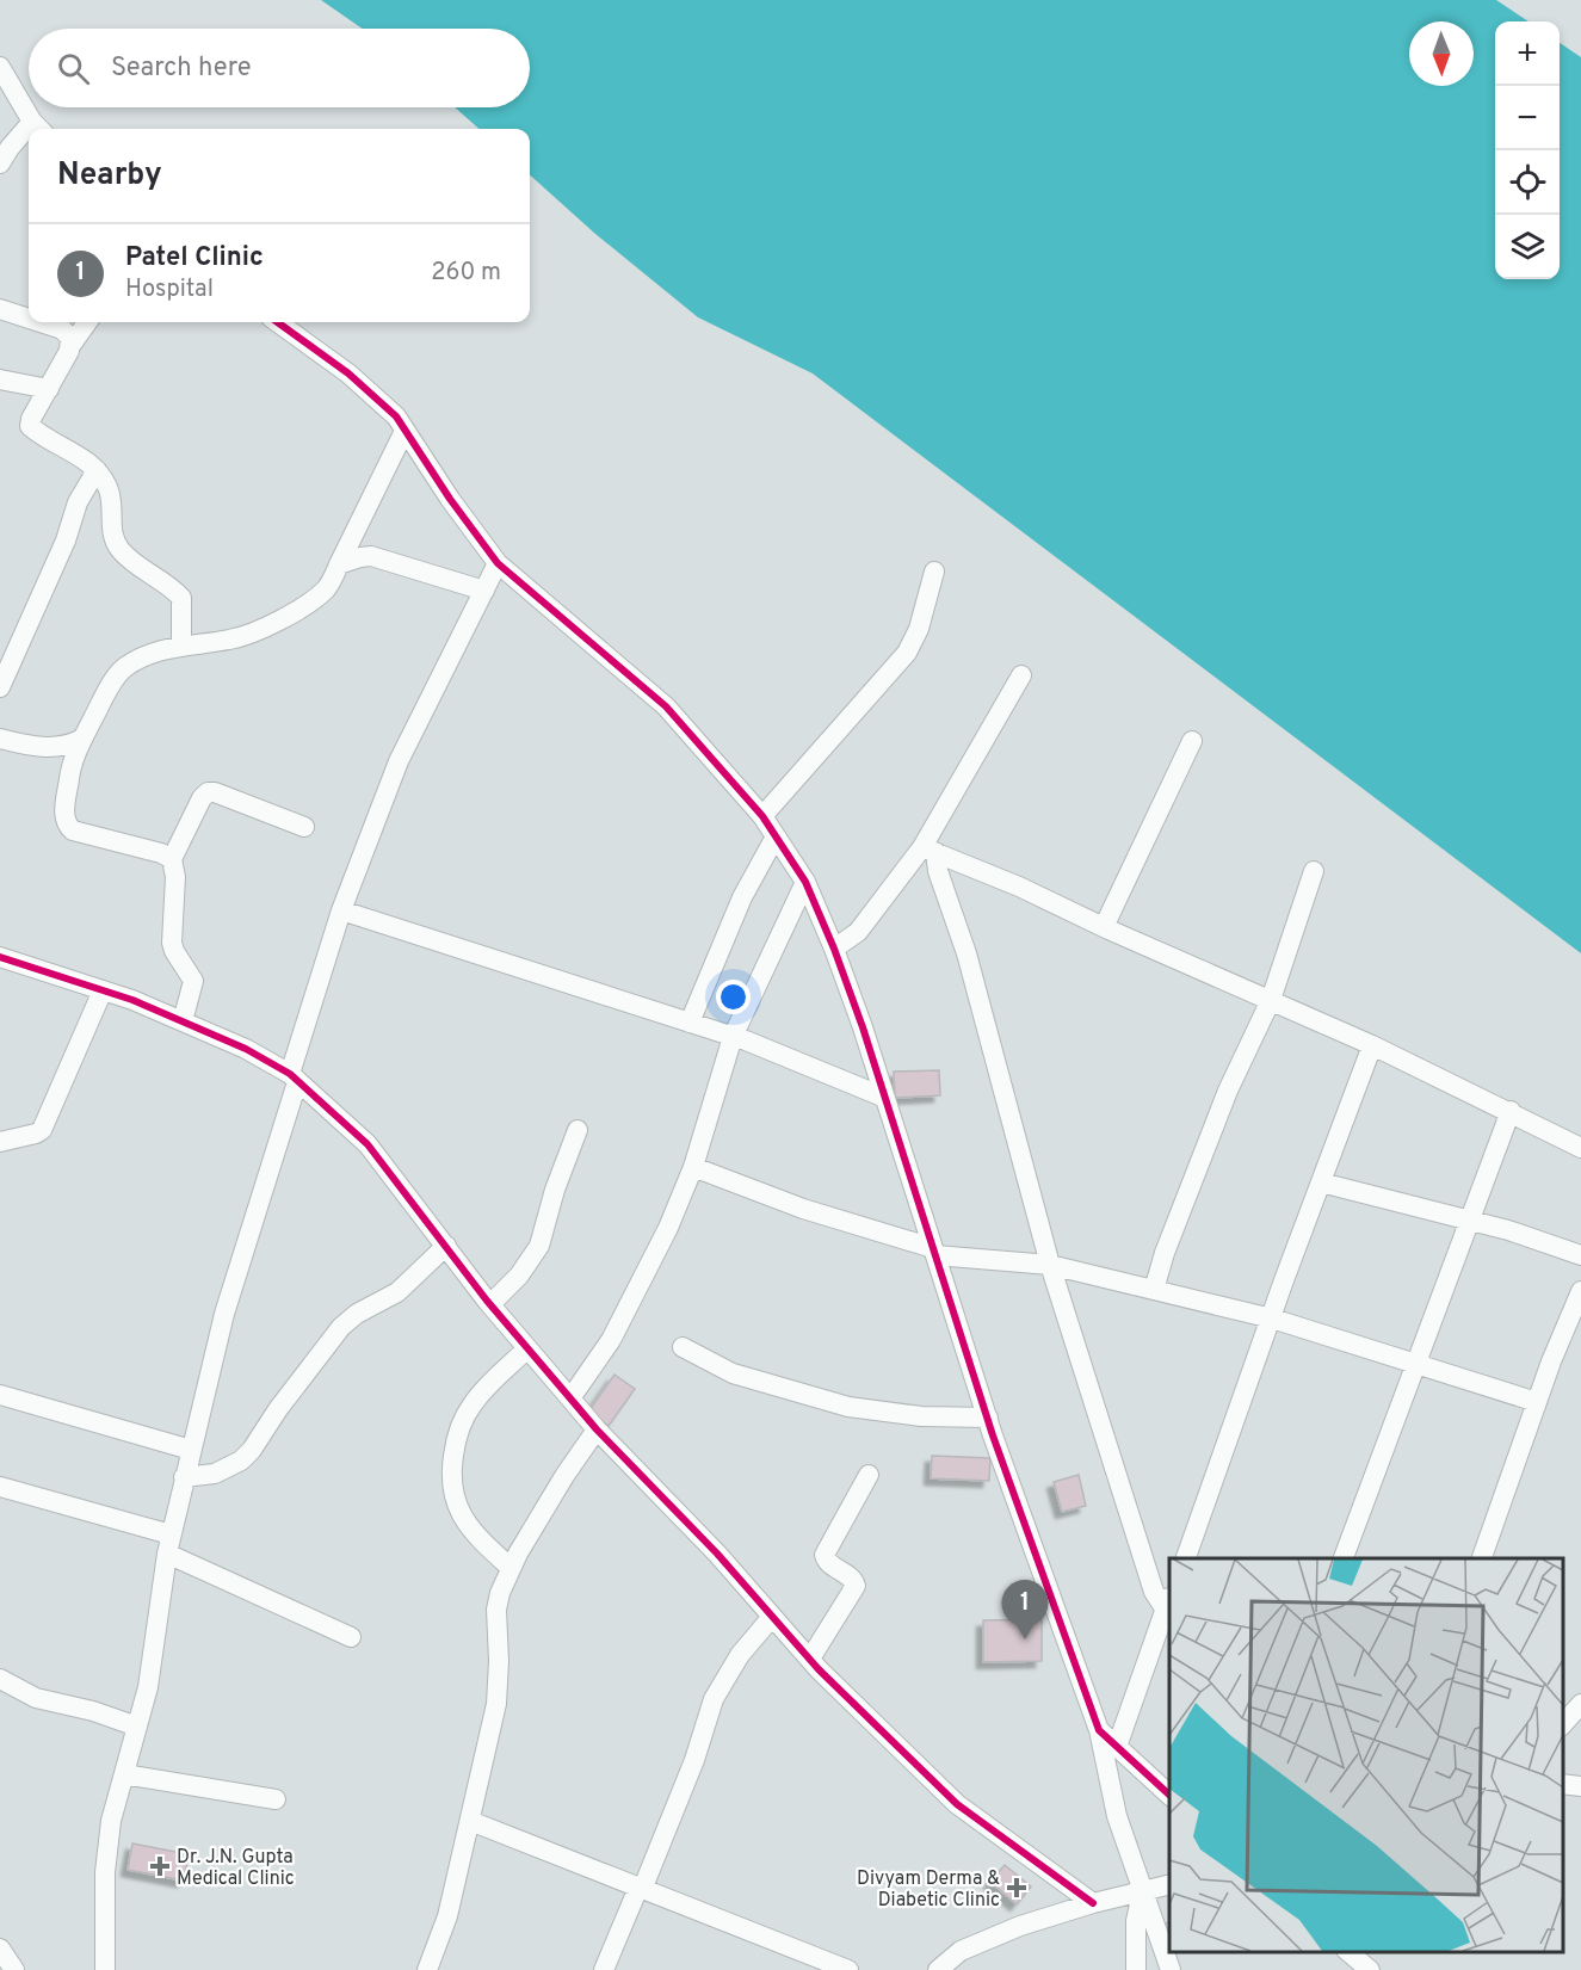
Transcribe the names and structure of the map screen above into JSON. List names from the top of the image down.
{
  "places": {
    "health": ["Dr. J.N. Gupta Medical Clinic", "Divyam Derma & Diabetic Clinic"]
  },
  "north": "bottom",
  "page": {
    "map_buttons": ["+", "−"],
    "search": "Search here",
    "heading": "Nearby",
    "list": [
      {
        "mark": "1",
        "name": "Patel Clinic",
        "note": "Hospital",
        "value": "260 m"
      }
    ],
    "pins": "1"
  }
}
